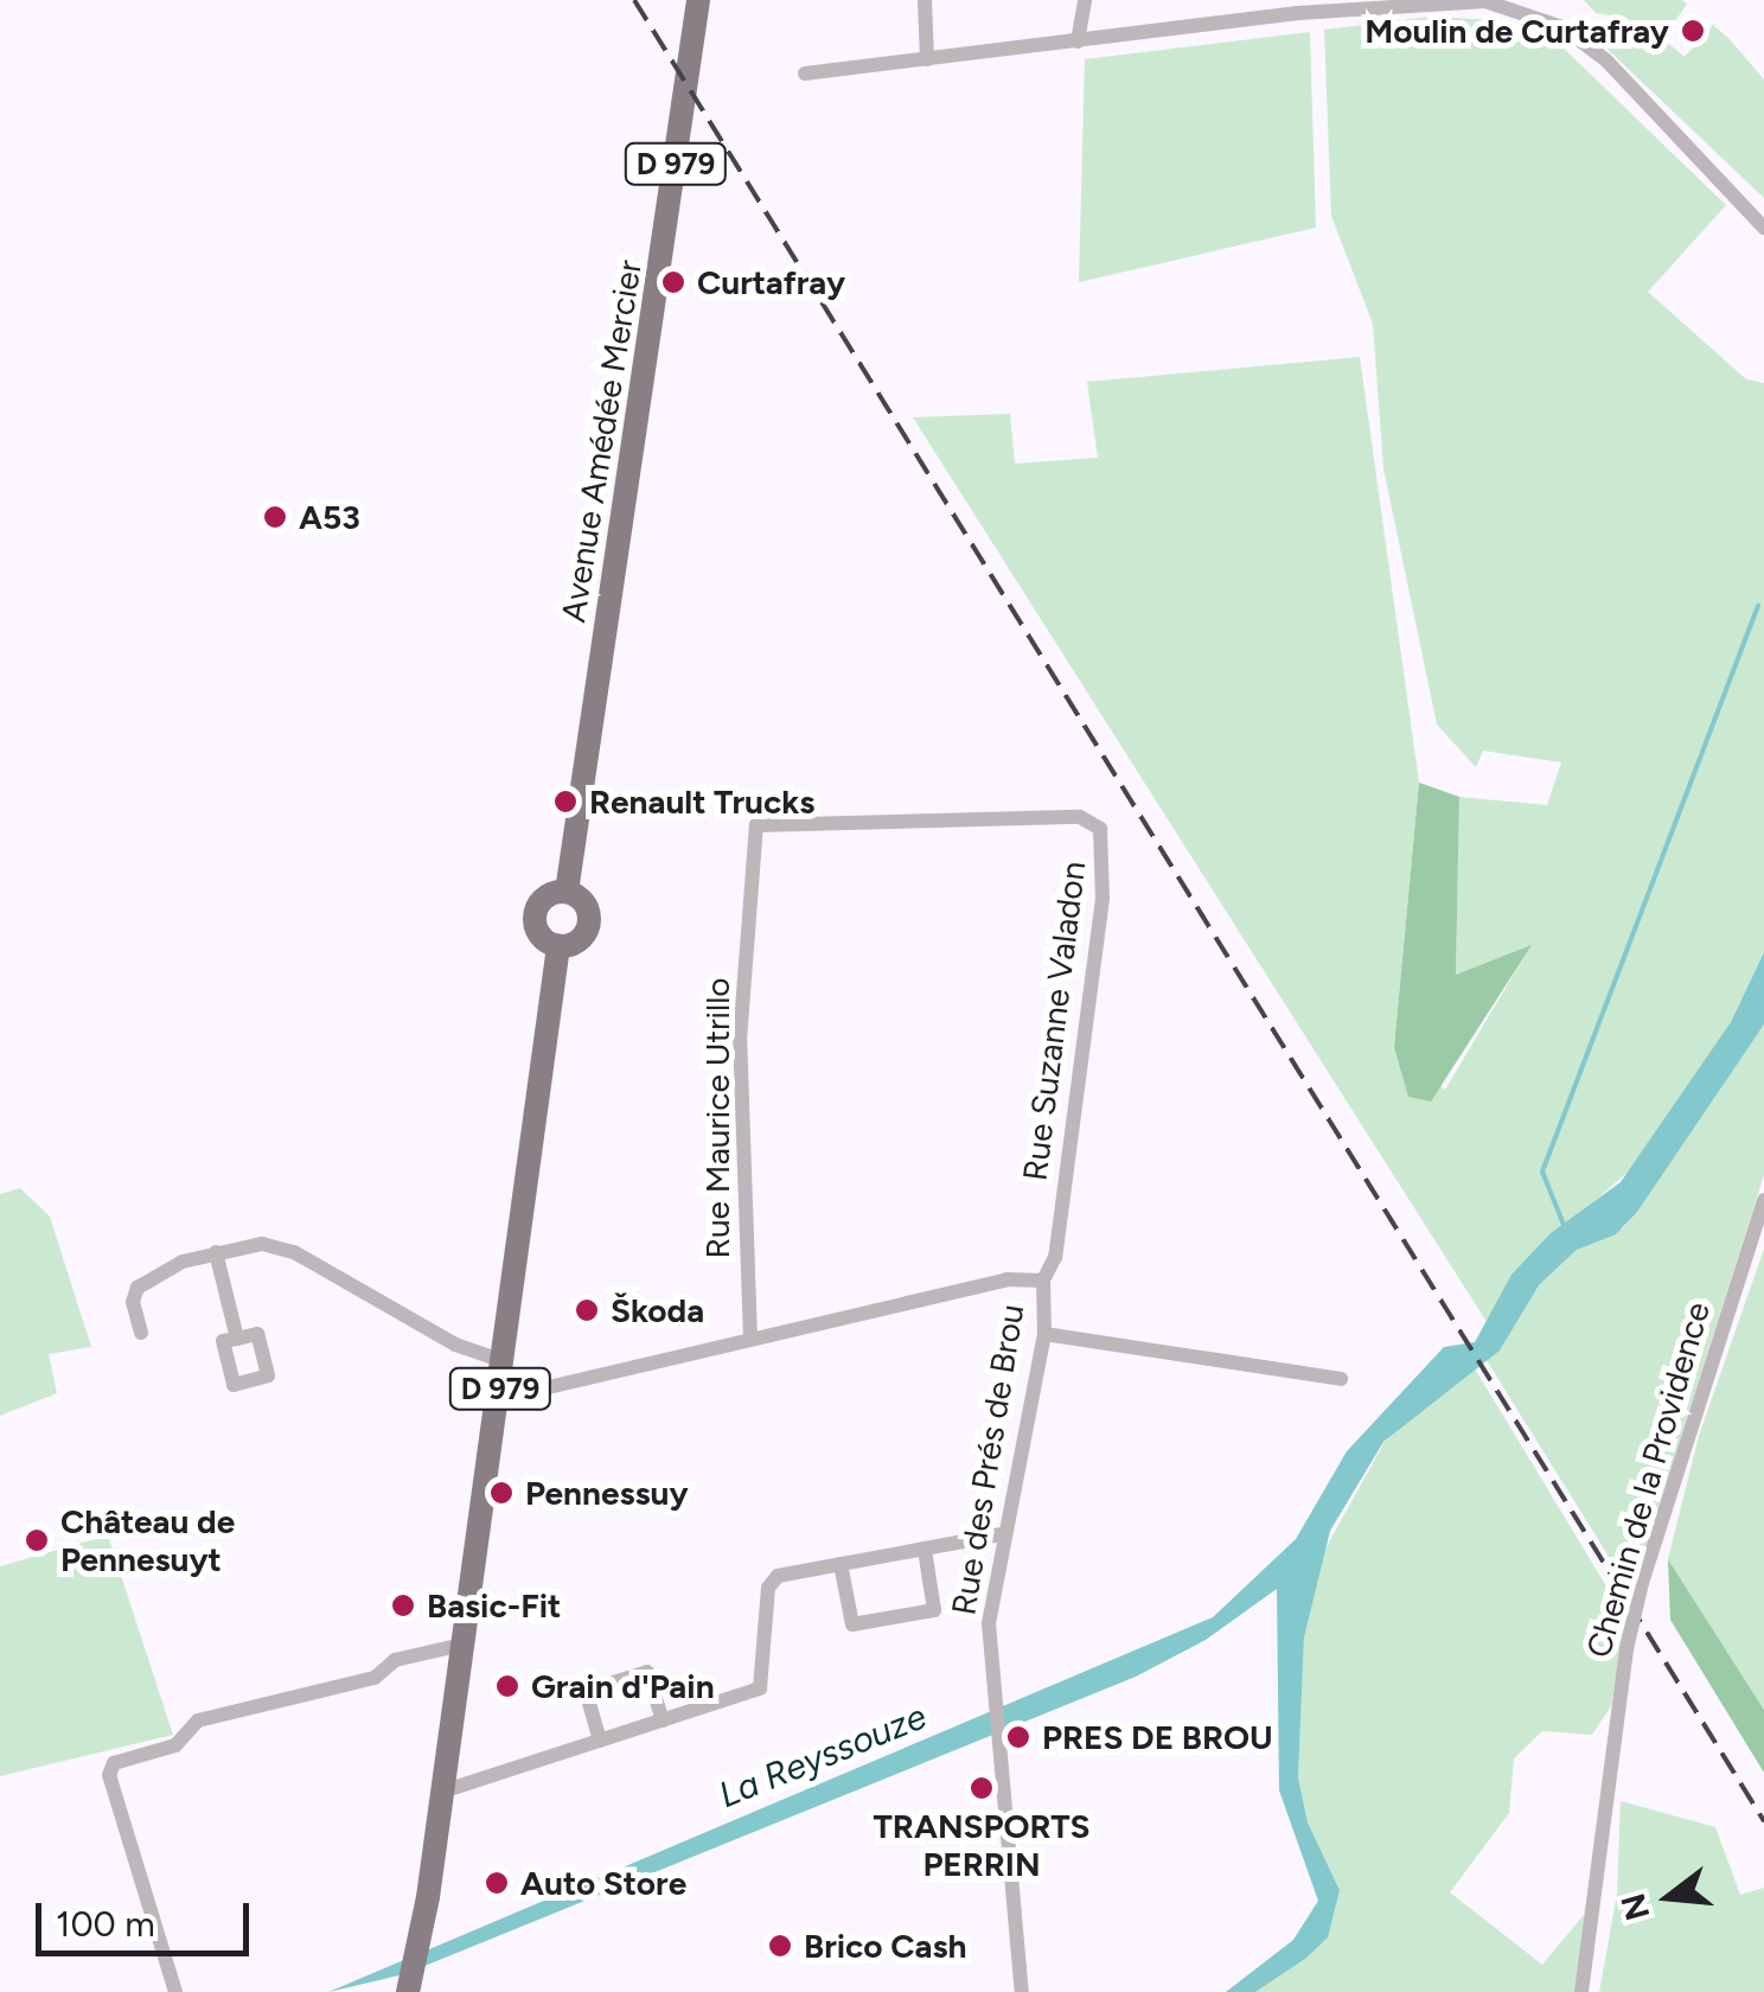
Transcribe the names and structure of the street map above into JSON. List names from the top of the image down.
{
  "streets": {
    "main road": ["D 979", "Avenue Amédée Mercier"],
    "street": [
      "Rue Suzanne Valadon",
      "Rue Maurice Utrillo",
      "Rue des Prés de Brou",
      "Chemin de la Providence"
    ]
  },
  "crossings": [
    ["D 979", "Avenue Amédée Mercier"],
    ["D 979", "Rue des Prés de Brou"],
    ["Rue Suzanne Valadon", "Rue Maurice Utrillo"],
    ["Rue Suzanne Valadon", "Rue des Prés de Brou"],
    ["Rue Maurice Utrillo", "Rue des Prés de Brou"]
  ],
  "water": ["La Reyssouze"],
  "places": [
    "Moulin de Curtafray",
    "Curtafray",
    "A53",
    "Renault Trucks",
    "Škoda",
    "Pennessuy",
    "Château de Pennesuyt",
    "Basic-Fit",
    "Grain d'Pain",
    "PRES DE BROU",
    "TRANSPORTS PERRIN",
    "Auto Store",
    "Brico Cash"
  ],
  "scale_bar": "100 m",
  "north": "left"
}
